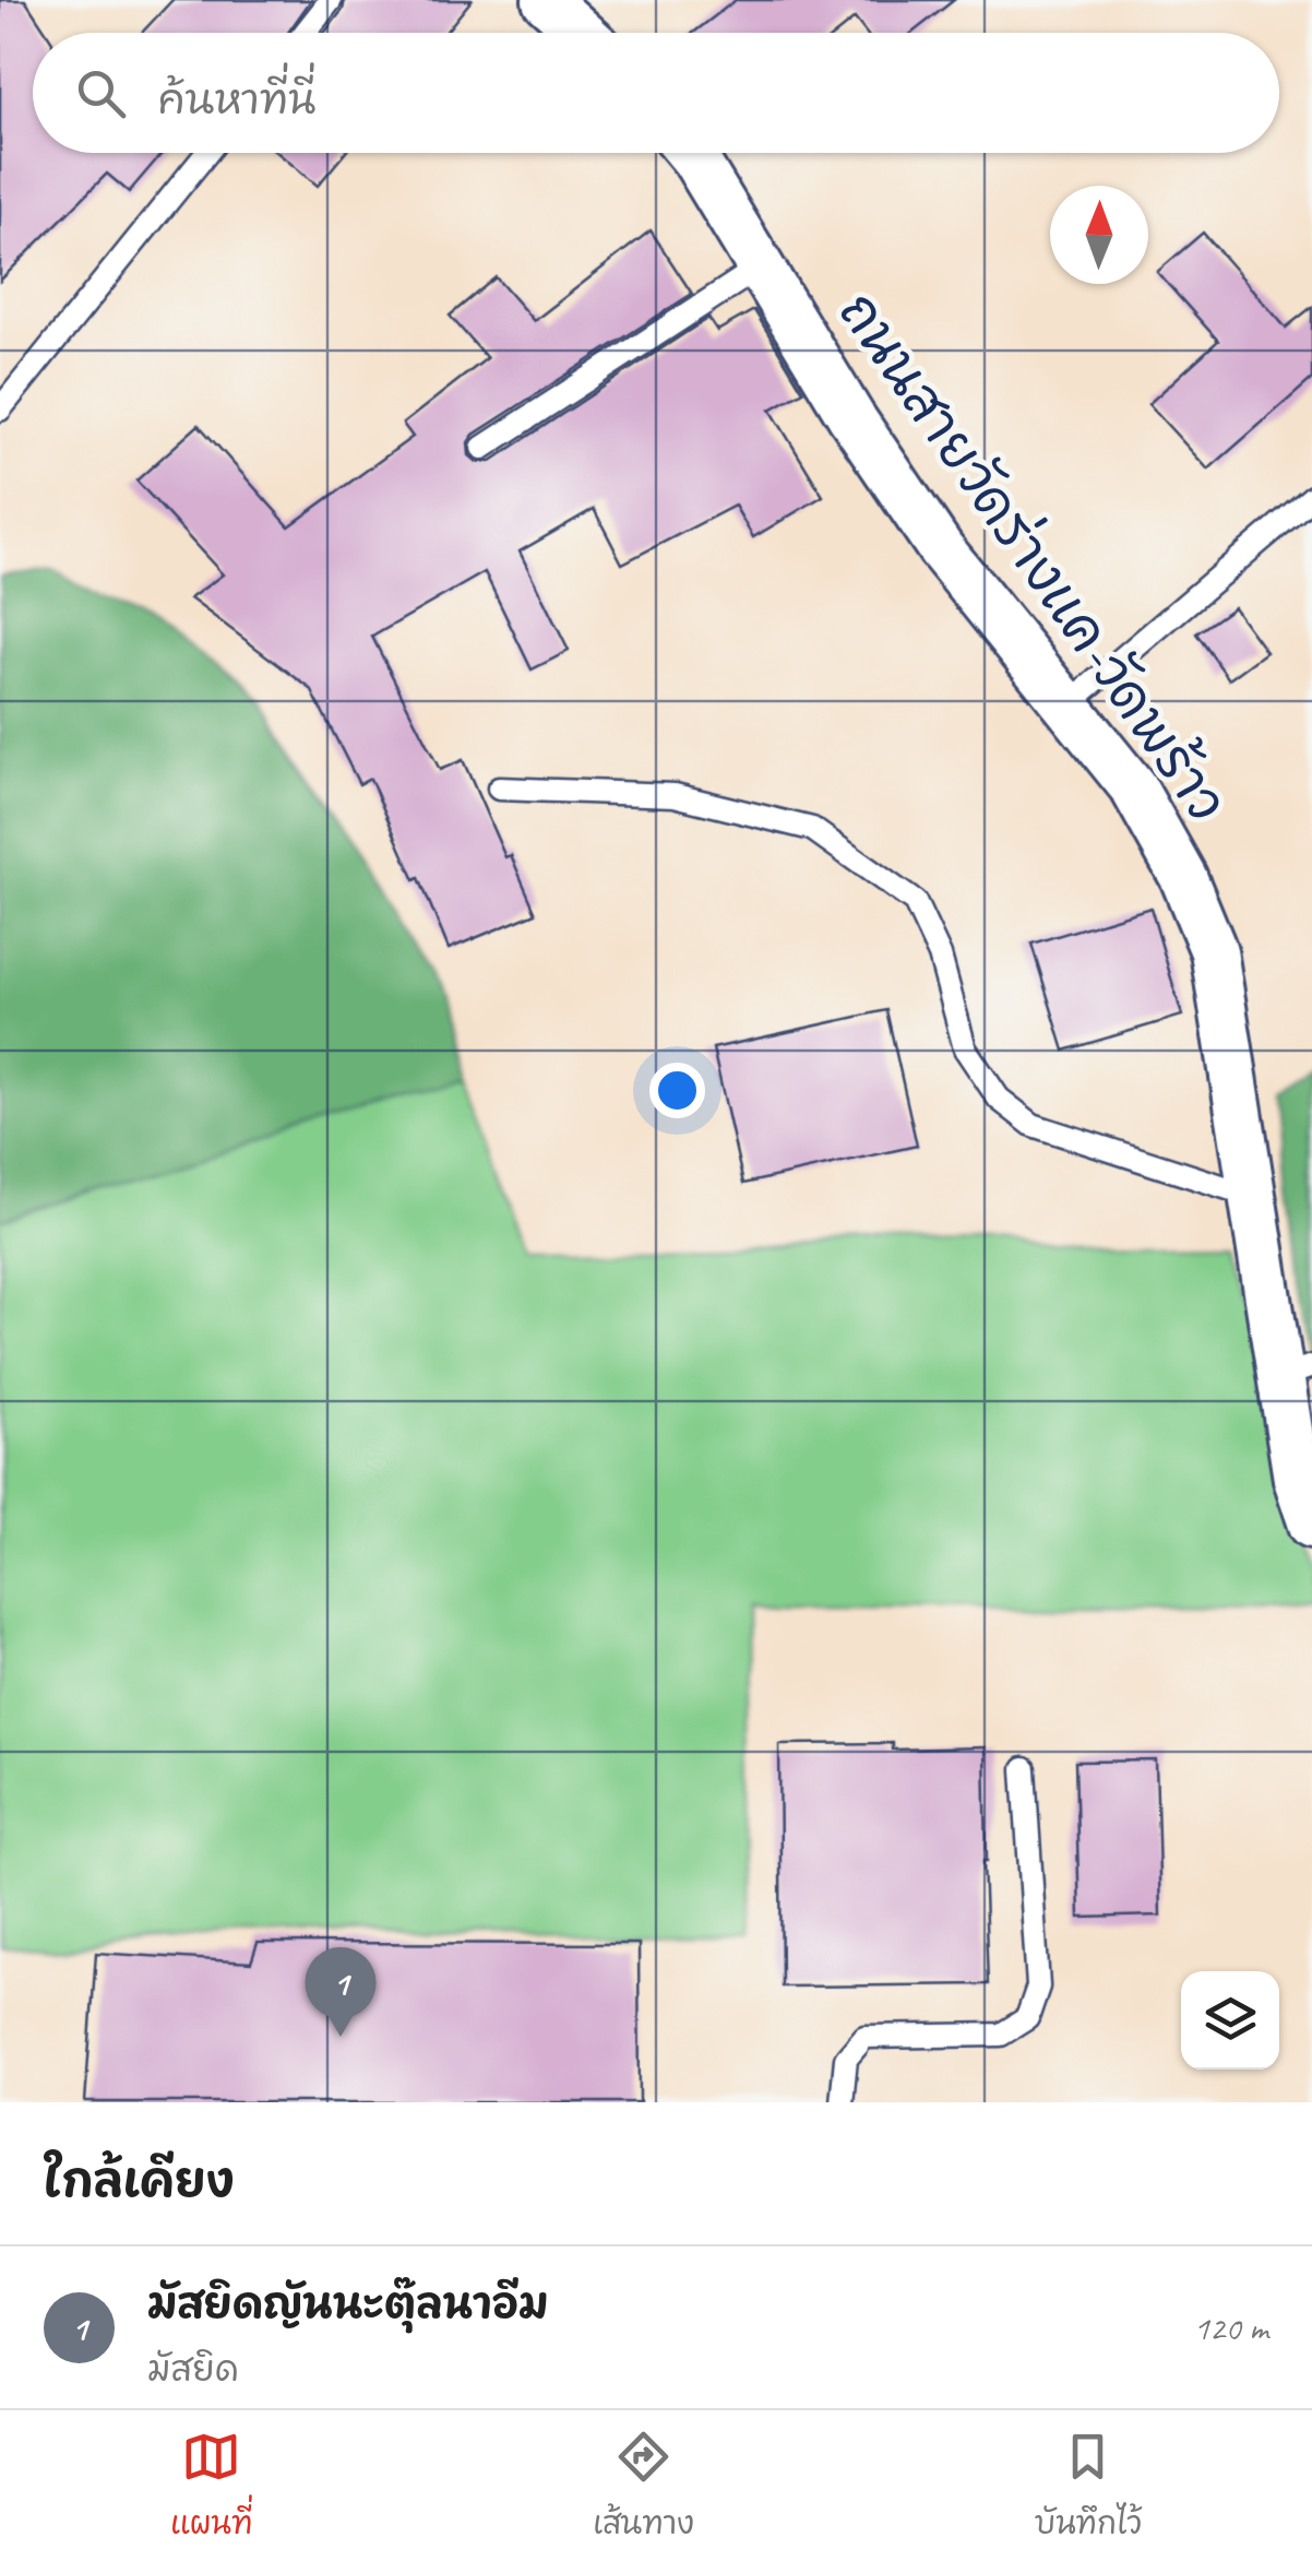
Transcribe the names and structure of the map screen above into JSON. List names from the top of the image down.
{
  "streets": {
    "street": ["ถนนสายวัดร่างแค-วัดพร้าว"]
  },
  "north": "top",
  "page": {
    "search": "ค้นหาที่นี่",
    "pins": "1",
    "heading": "ใกล้เคียง",
    "list": [
      {
        "mark": "1",
        "name": "มัสยิดญันนะตุ๊ลนาอีม",
        "note": "มัสยิด",
        "value": "120 m"
      }
    ],
    "nav": ["แผนที่", "เส้นทาง", "บันทึกไว้"]
  }
}
